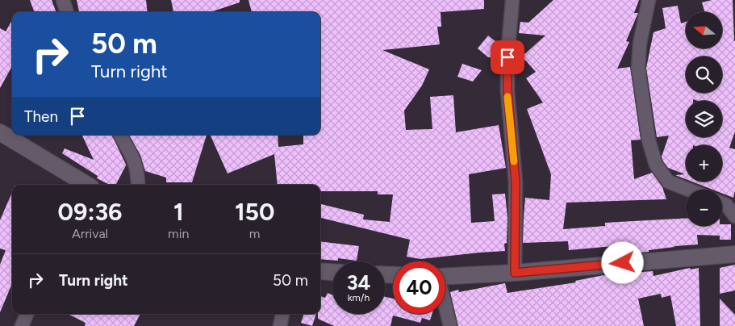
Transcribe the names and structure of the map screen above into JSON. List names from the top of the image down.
{
  "north": "left",
  "page": {
    "map_buttons": ["+", "−"],
    "turn": ["50 m", "Turn right"],
    "then": "Then",
    "eta": [
      "09:36",
      "Arrival",
      "1",
      "min",
      "150",
      "m"
    ],
    "list": [
      {
        "name": "Turn right",
        "value": "50 m"
      }
    ],
    "speed": "34 km/h",
    "limit": "40"
  }
}
